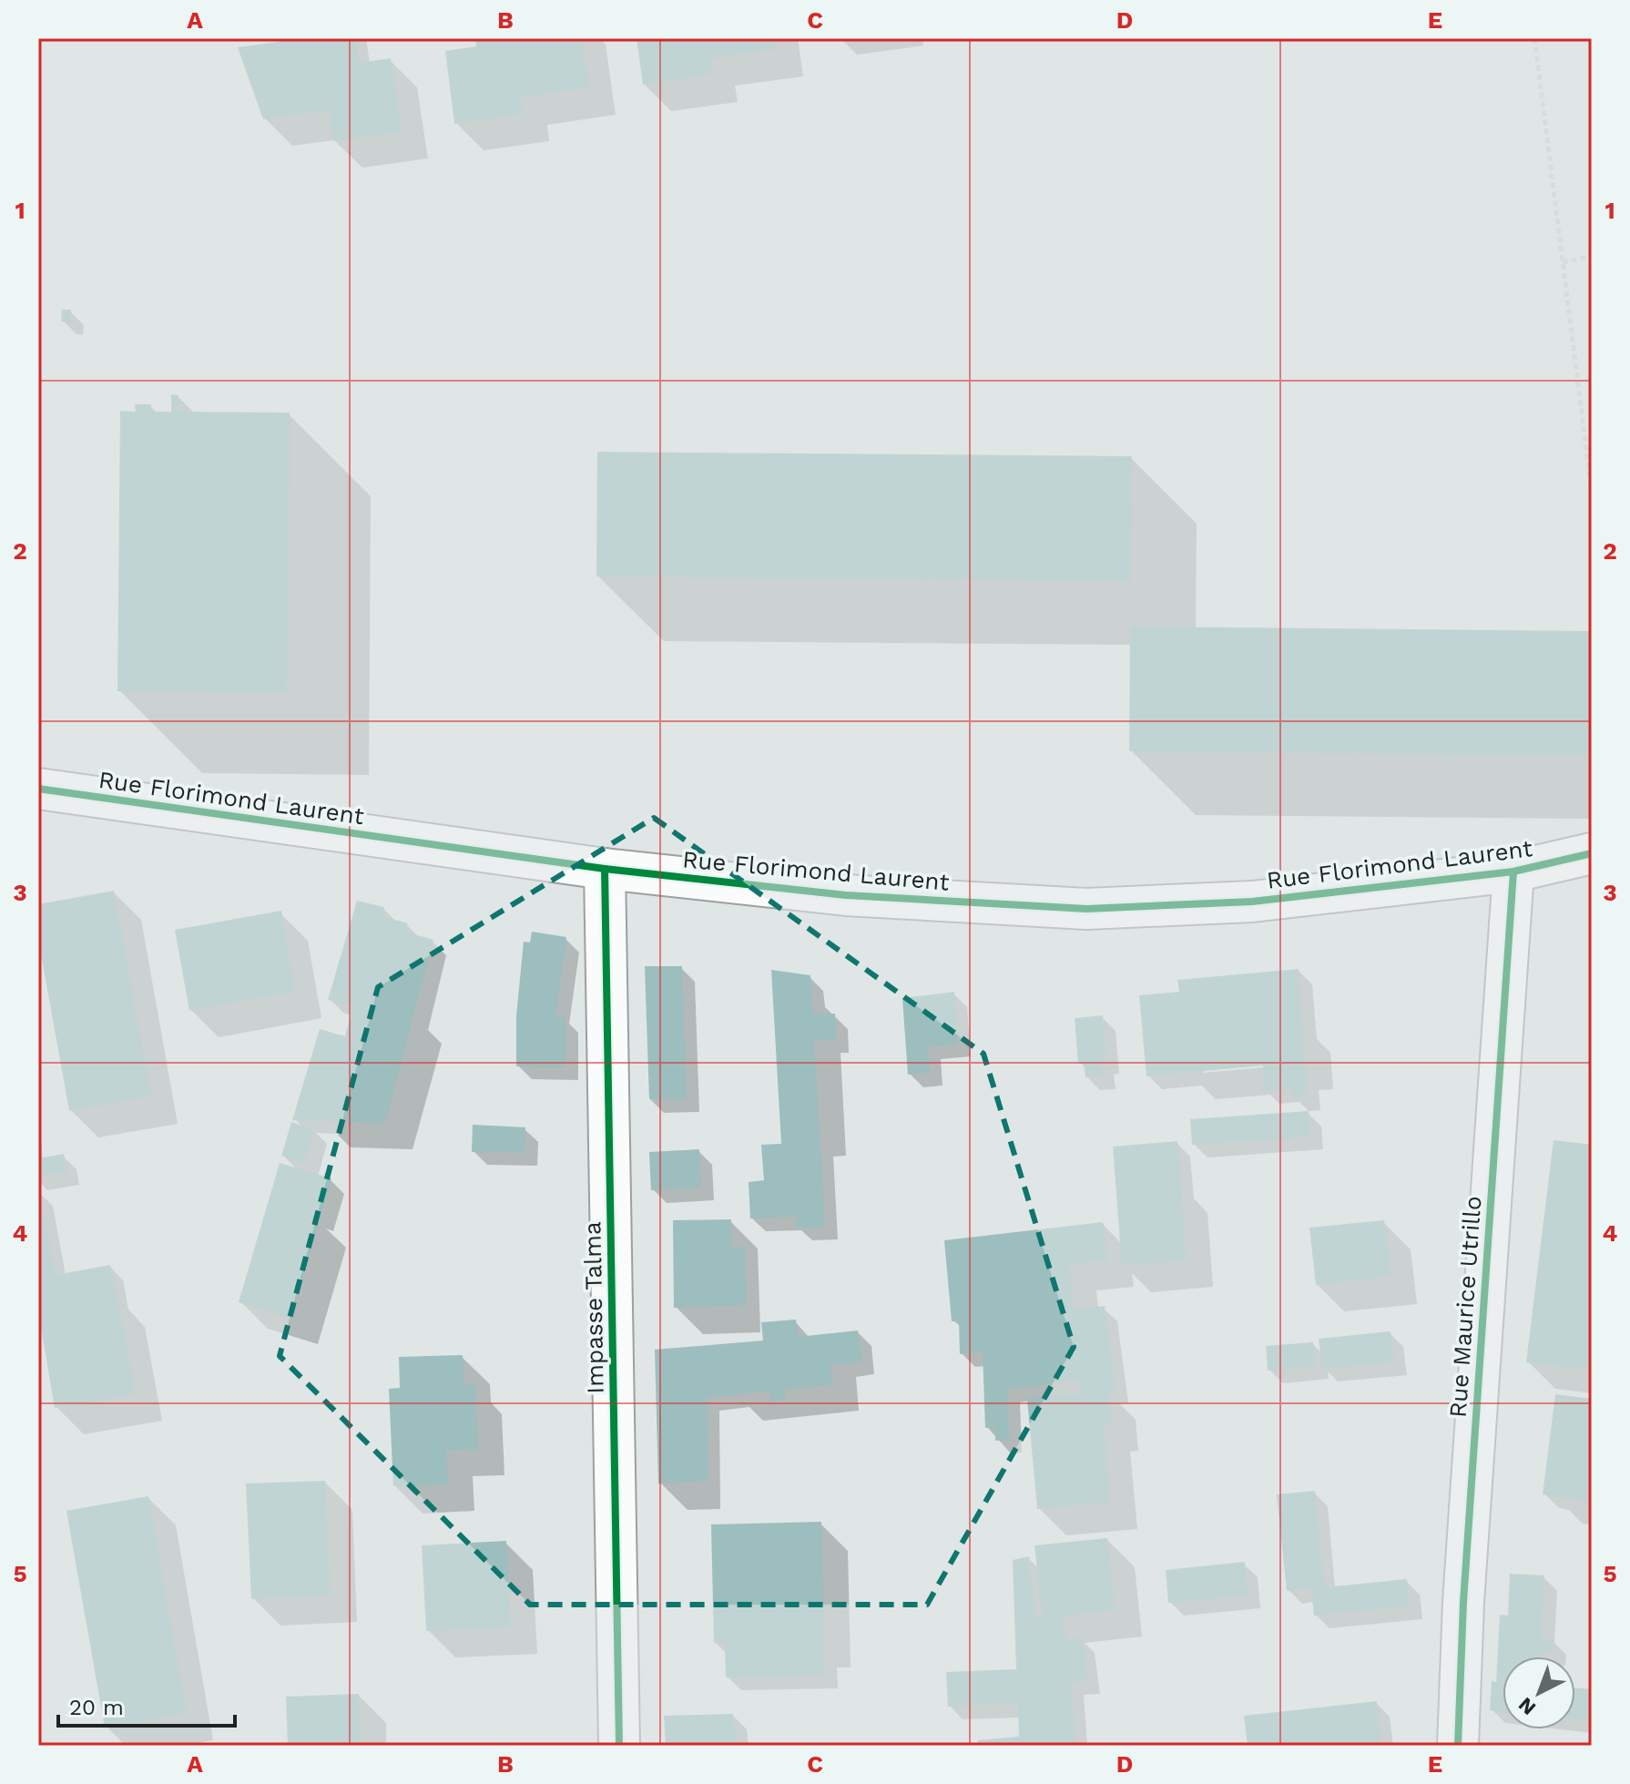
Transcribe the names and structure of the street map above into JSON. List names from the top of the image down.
{
  "streets": {
    "street": ["Rue Florimond Laurent", "Rue Maurice Utrillo", "Impasse Talma"]
  },
  "crossings": [
    ["Rue Florimond Laurent", "Rue Maurice Utrillo"],
    ["Rue Florimond Laurent", "Impasse Talma"]
  ],
  "scale_bar": "20 m",
  "north": "bottom left",
  "grid": {
    "columns": [
      "A",
      "B",
      "C",
      "D",
      "E"
    ],
    "rows": [
      "1",
      "2",
      "3",
      "4",
      "5"
    ]
  }
}
